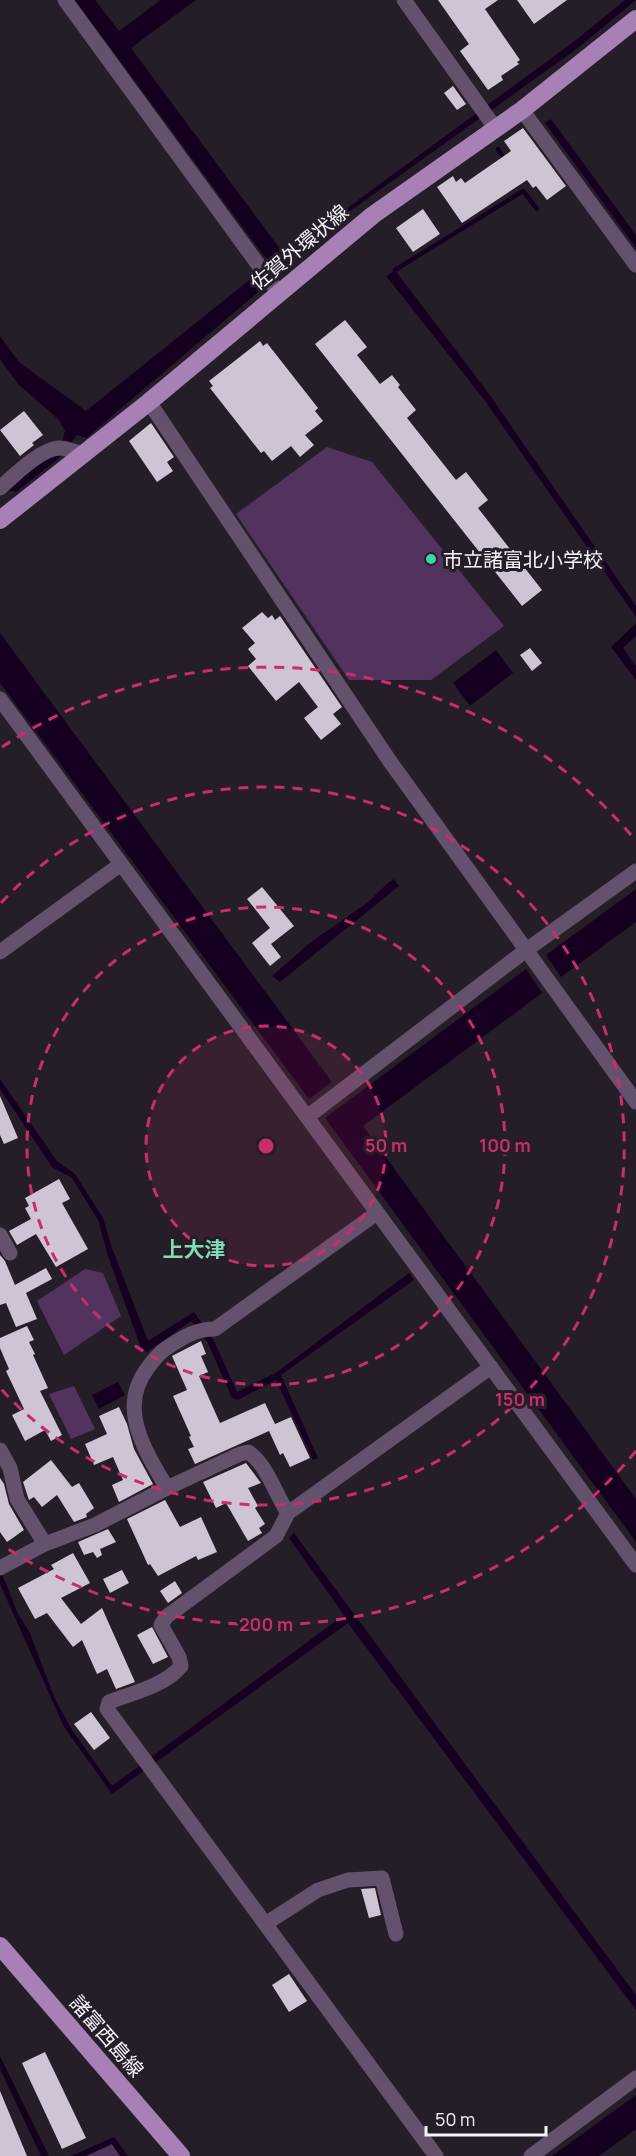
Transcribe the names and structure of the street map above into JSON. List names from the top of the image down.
{
  "streets": {
    "main road": ["佐賀外環状線", "諸富西島線"]
  },
  "districts": ["上大津"],
  "places": ["市立諸富北小学校"],
  "scale_bar": "50 m",
  "rings": [
    "50 m",
    "100 m",
    "150 m",
    "200 m"
  ]
}
